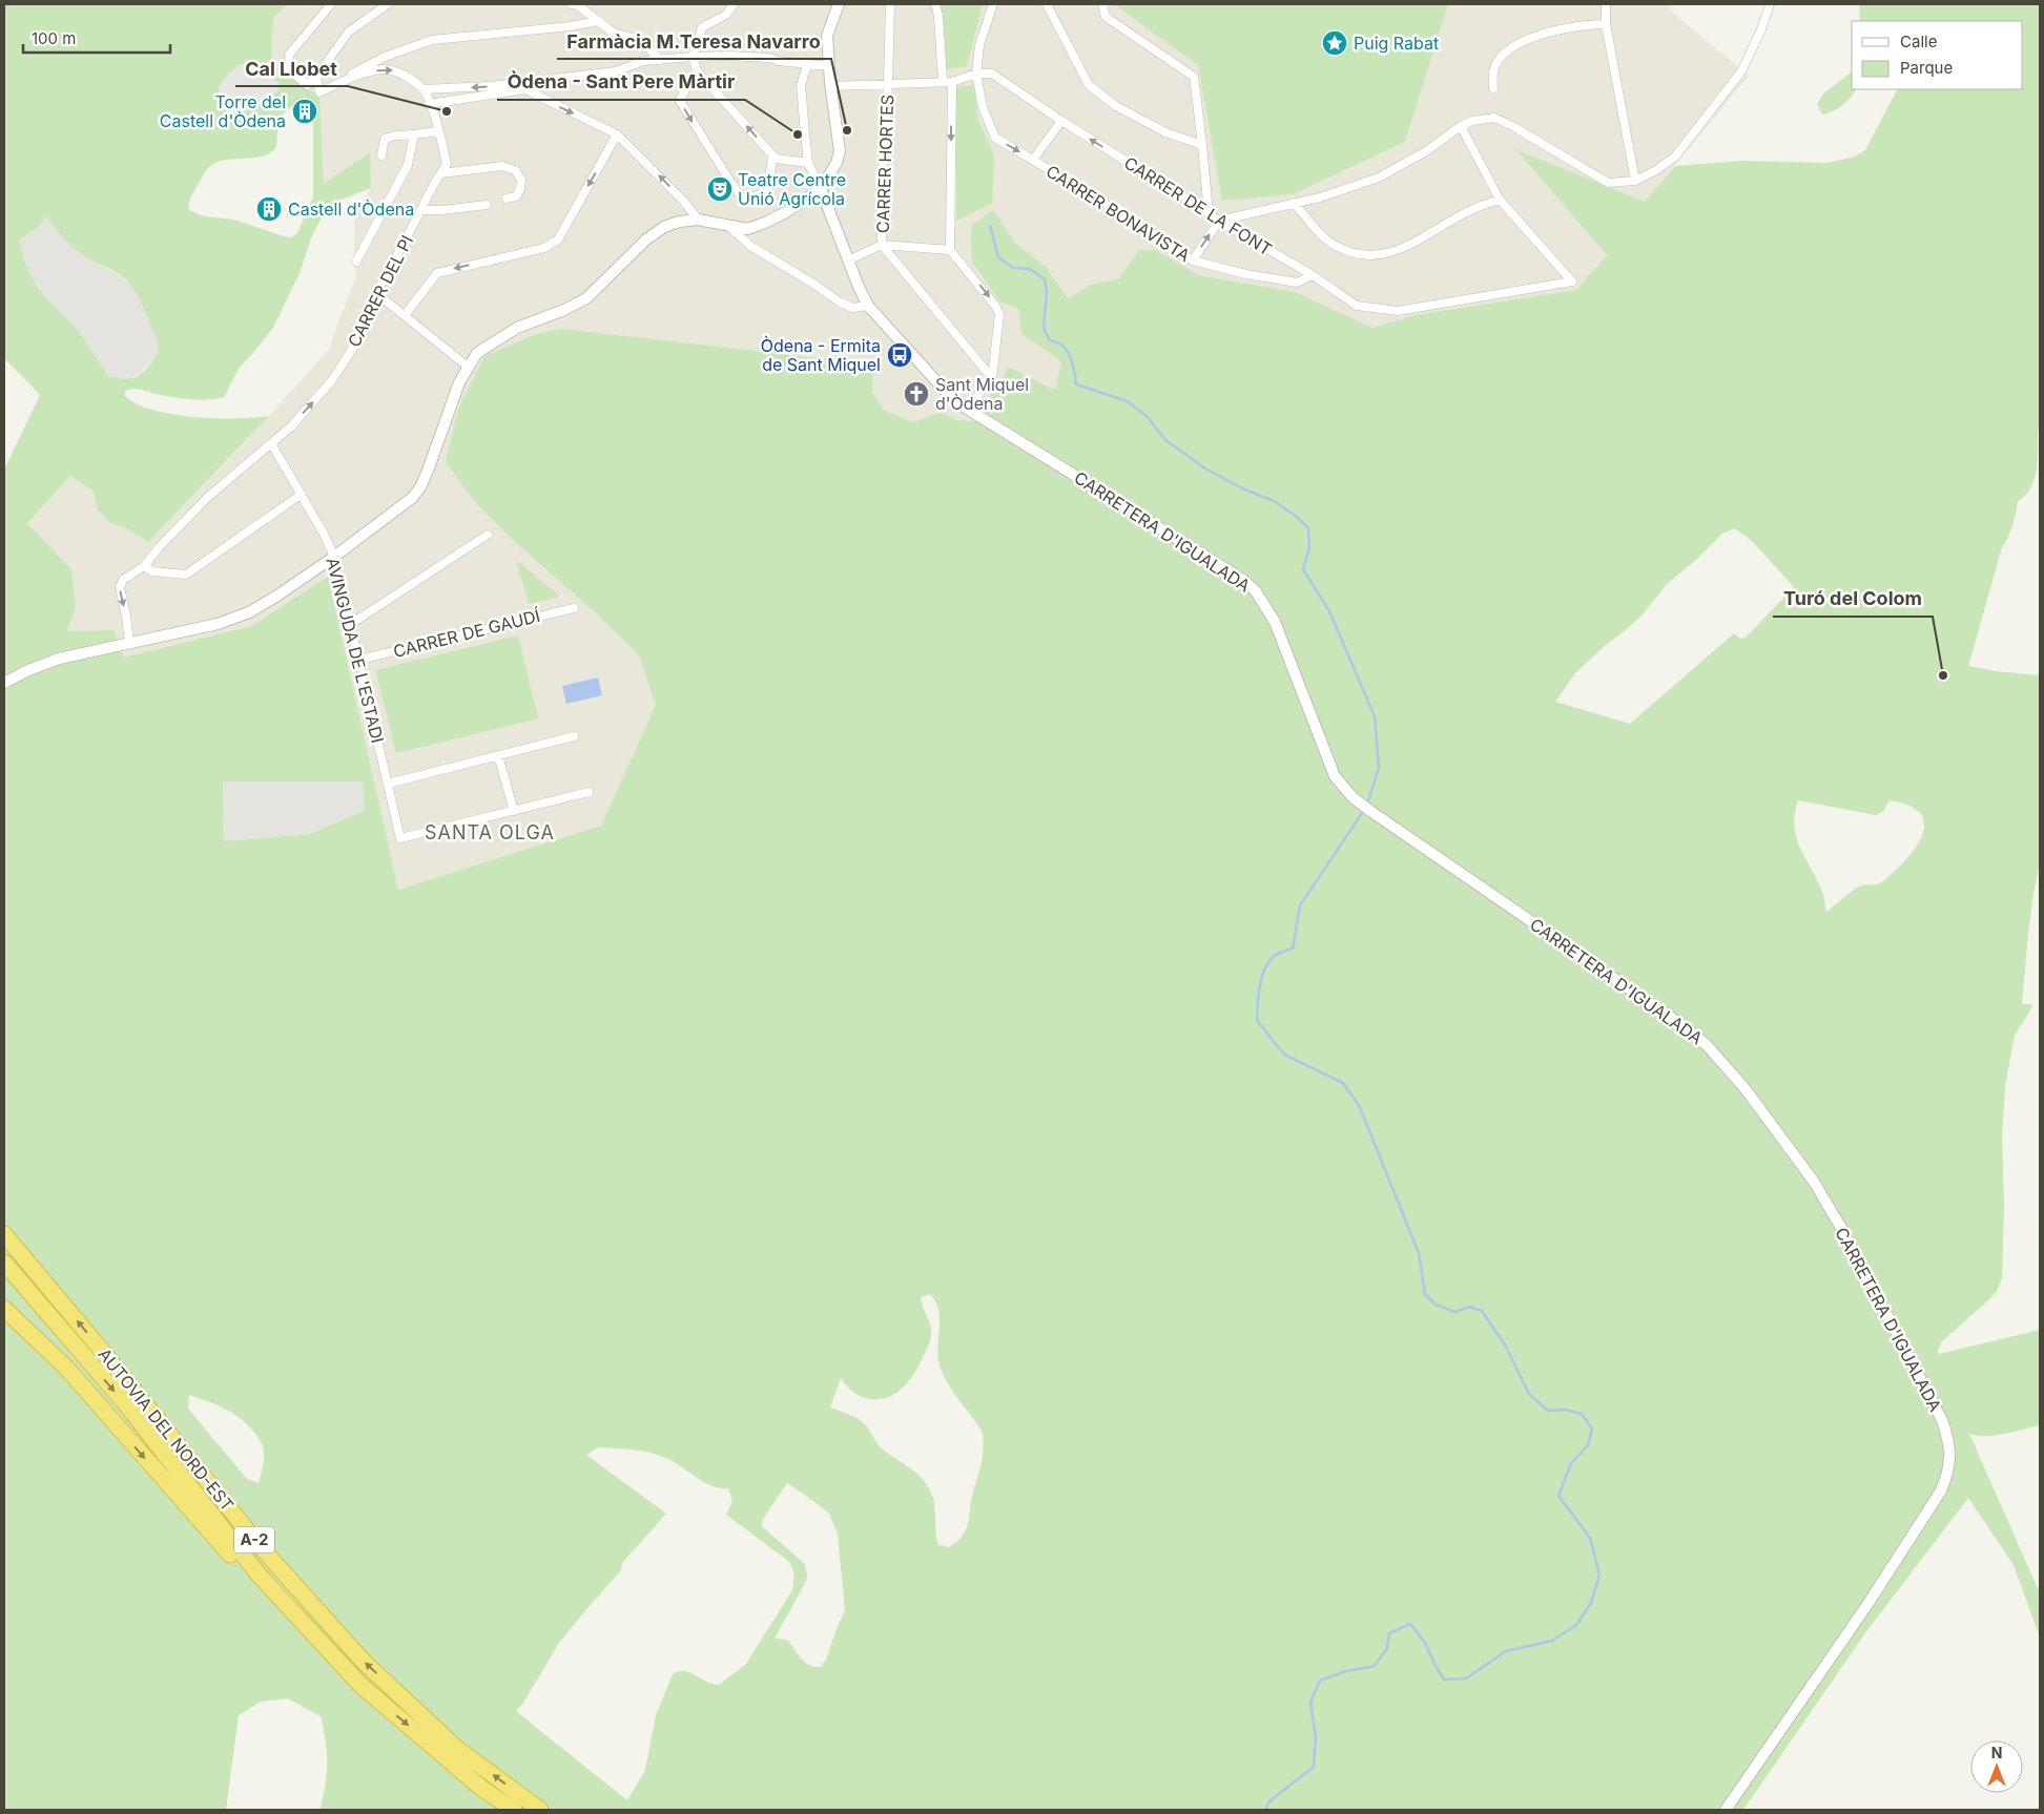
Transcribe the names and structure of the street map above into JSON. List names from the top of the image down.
{
  "streets": {
    "highway": ["AUTOVIA DEL NORD-EST", "A-2"],
    "street": [
      "CARRER HORTES",
      "CARRER DE LA FONT",
      "CARRER BONAVISTA",
      "CARRER DEL PI",
      "CARRETERA D'IGUALADA",
      "CARRER DE GAUDÍ",
      "AVINGUDA DE L'ESTADI"
    ]
  },
  "crossings": [
    ["CARRER DE LA FONT", "CARRER BONAVISTA"],
    ["CARRER DEL PI", "AVINGUDA DE L'ESTADI"],
    ["CARRER DE GAUDÍ", "AVINGUDA DE L'ESTADI"]
  ],
  "districts": ["SANTA OLGA"],
  "places": {
    "place": ["Puig Rabat"],
    "building": ["Torre del Castell d'Òdena", "Castell d'Òdena"],
    "other": [
      "Cal Llobet",
      "Farmàcia M.Teresa Navarro",
      "Òdena - Sant Pere Màrtir",
      "Turó del Colom"
    ],
    "theatre": ["Teatre Centre Unió Agrícola"],
    "bus stop": ["Òdena - Ermita de Sant Miquel"],
    "church": ["Sant Miquel d'Òdena"]
  },
  "legend": ["Calle", "Parque"],
  "scale_bar": "100 m",
  "north": "top"
}
